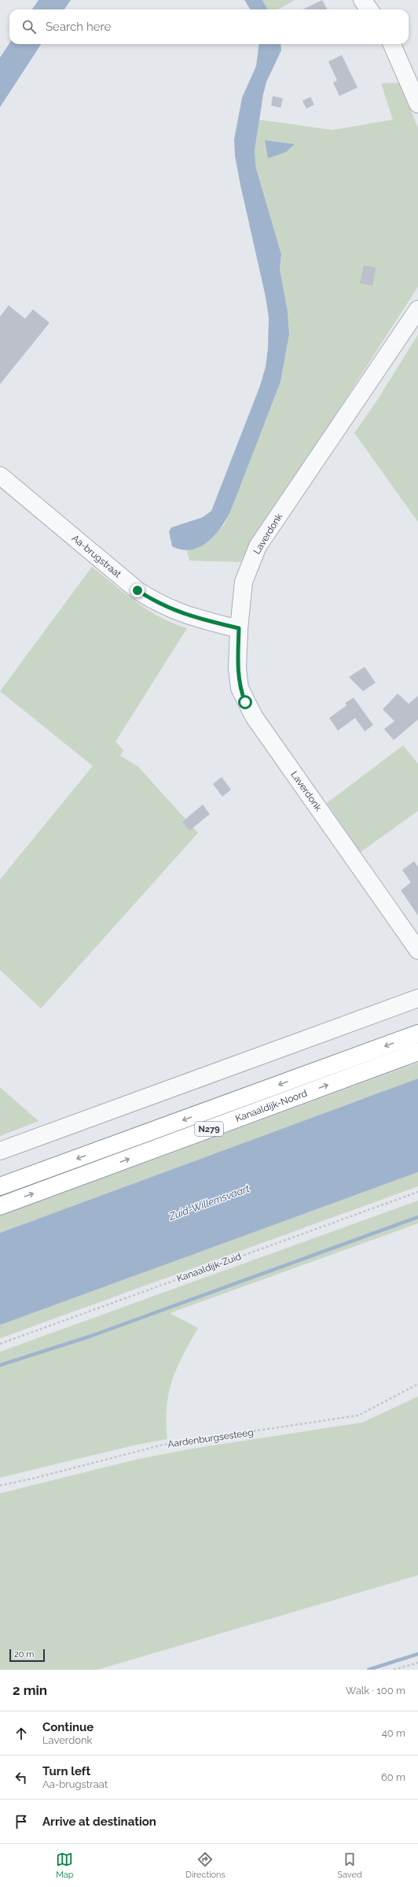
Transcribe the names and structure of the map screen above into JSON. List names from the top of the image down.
{
  "streets": {
    "highway": ["Kanaaldijk-Noord", "N279"],
    "street": ["Laverdonk", "Aa-brugstraat"],
    "path": ["Kanaaldijk-Zuid", "Aardenburgsesteeg"]
  },
  "crossings": [
    ["Laverdonk", "Aa-brugstraat"]
  ],
  "water": ["Zuid-Willemsvaart"],
  "scale_bar": "20 m",
  "page": {
    "search": "Search here",
    "scale": "20 m",
    "heading": ["2 min", "Walk · 100 m"],
    "list": [
      ["Continue", "Laverdonk", "40 m"],
      ["Turn left", "Aa-brugstraat", "60 m"],
      "Arrive at destination"
    ],
    "nav": ["Map", "Directions", "Saved"]
  }
}
